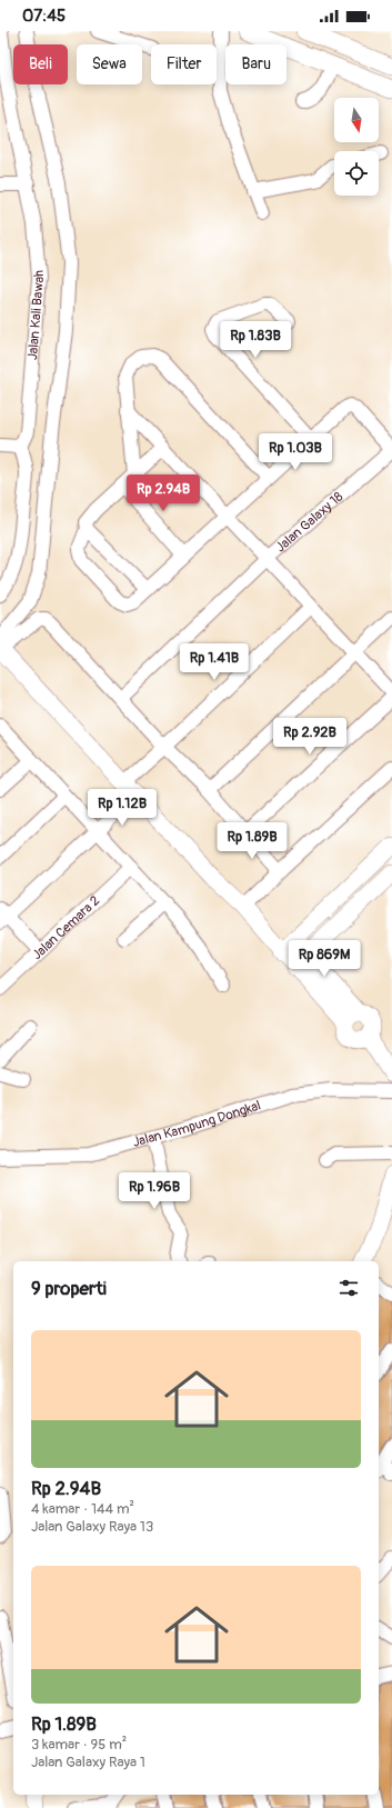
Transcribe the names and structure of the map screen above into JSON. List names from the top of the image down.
{
  "streets": {
    "street": [
      "Jalan Kali Bawah",
      "Jalan Galaxy 18",
      "Jalan Cemara 2",
      "Jalan Kampung Dongkal"
    ]
  },
  "north": "bottom",
  "page": {
    "status": "07:45",
    "chip": [
      "Beli",
      "Sewa",
      "Filter",
      "Baru"
    ],
    "price": [
      "Rp 1.83B",
      "Rp 1.03B",
      "Rp 2.94B",
      "Rp 1.41B",
      "Rp 2.92B",
      "Rp 1.12B",
      "Rp 1.89B",
      "Rp 869M",
      "Rp 1.96B"
    ],
    "heading": "9 properti",
    "list": [
      {
        "name": "Rp 2.94B",
        "note": "4 kamar · 144 m² · Jalan Galaxy Raya 13"
      },
      {
        "name": "Rp 1.89B",
        "note": "3 kamar · 95 m² · Jalan Galaxy Raya 1"
      }
    ]
  }
}
